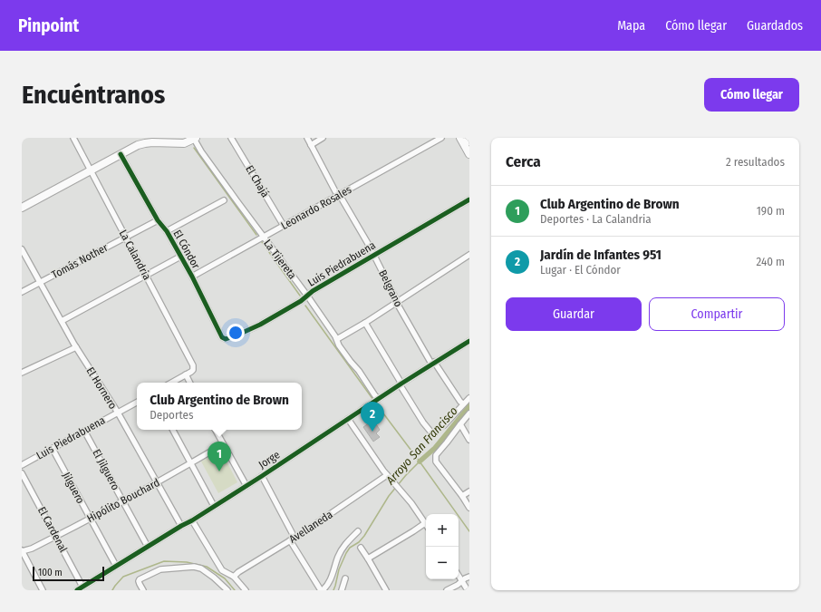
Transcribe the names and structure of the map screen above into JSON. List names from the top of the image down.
{
  "streets": {
    "street": [
      "El Chajá",
      "Leonardo Rosales",
      "El Cóndor",
      "La Calandria",
      "La Tijereta",
      "Tomás Nother",
      "Luis Piedrabuena",
      "Belgrano",
      "El Hornero",
      "Jorge",
      "El Jilguero",
      "Jilguero",
      "Hipólito Bouchard",
      "Avellaneda",
      "El Cardenal"
    ]
  },
  "crossings": [
    ["El Chajá", "Leonardo Rosales"],
    ["Leonardo Rosales", "El Cóndor"],
    ["Leonardo Rosales", "La Tijereta"],
    ["Leonardo Rosales", "Belgrano"],
    ["El Cóndor", "Tomás Nother"],
    ["El Cóndor", "Luis Piedrabuena"],
    ["La Calandria", "Tomás Nother"],
    ["La Tijereta", "Luis Piedrabuena"],
    ["La Tijereta", "Jorge"],
    ["Tomás Nother", "El Hornero"],
    ["Luis Piedrabuena", "Belgrano"],
    ["Luis Piedrabuena", "El Hornero"],
    ["Luis Piedrabuena", "El Jilguero"],
    ["Luis Piedrabuena", "Jilguero"],
    ["Belgrano", "Jorge"],
    ["El Hornero", "Jorge"],
    ["El Hornero", "Hipólito Bouchard"],
    ["Jorge", "El Jilguero"],
    ["Jorge", "Jilguero"],
    ["Jorge", "El Cardenal"],
    ["El Jilguero", "Hipólito Bouchard"],
    ["Jilguero", "Hipólito Bouchard"],
    ["Hipólito Bouchard", "El Cardenal"]
  ],
  "water": ["Arroyo San Francisco"],
  "scale_bar": "100 m",
  "page": {
    "header": "Pinpoint",
    "nav": ["Mapa", "Cómo llegar", "Guardados"],
    "buttons": [
      "Cómo llegar",
      ["Guardar", "Compartir"]
    ],
    "title": "Encuéntranos",
    "heading": ["Cerca", "2 resultados"],
    "list": [
      {
        "mark": "1",
        "name": "Club Argentino de Brown",
        "note": "Deportes · La Calandria",
        "value": "190 m"
      },
      {
        "mark": "2",
        "name": "Jardín de Infantes 951",
        "note": "Lugar · El Cóndor",
        "value": "240 m"
      }
    ],
    "popup": ["Club Argentino de Brown", "Deportes"],
    "pins": ["2", "1"],
    "map_buttons": ["+", "−"],
    "scale": "100 m"
  }
}
